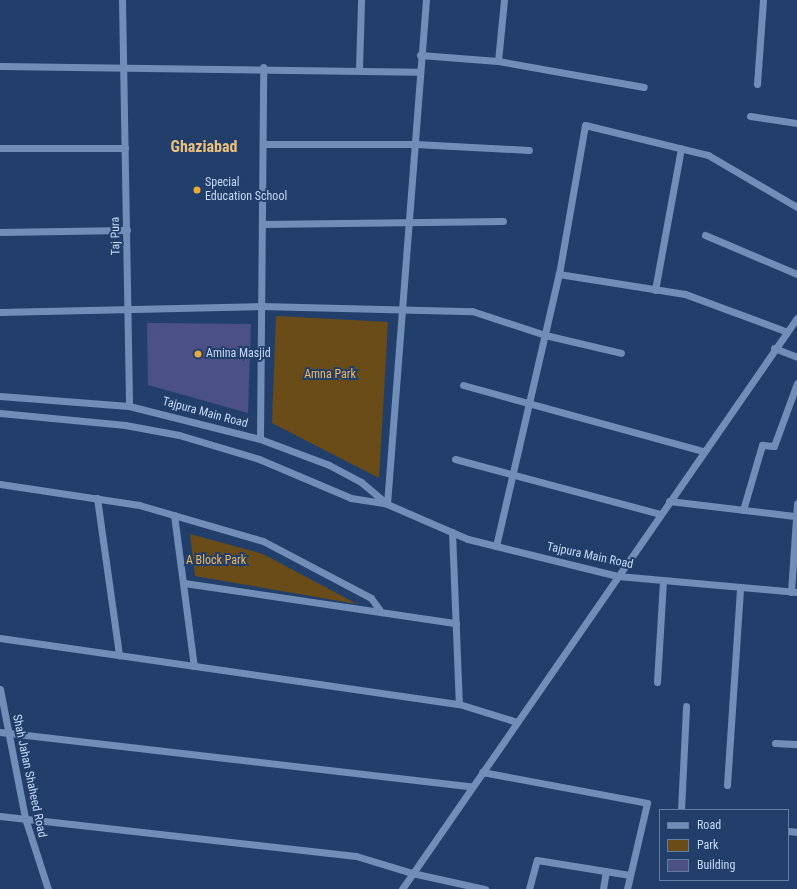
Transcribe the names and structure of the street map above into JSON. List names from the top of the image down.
{
  "streets": {
    "street": ["Taj Pura", "Tajpura Main Road", "Shah Jahan Shaheed Road"]
  },
  "crossings": [
    ["Taj Pura", "Tajpura Main Road"]
  ],
  "districts": ["Ghaziabad"],
  "parks": ["Amna Park", "A Block Park"],
  "places": ["Special Education School", "Amina Masjid"],
  "legend": ["Road", "Park", "Building"]
}
